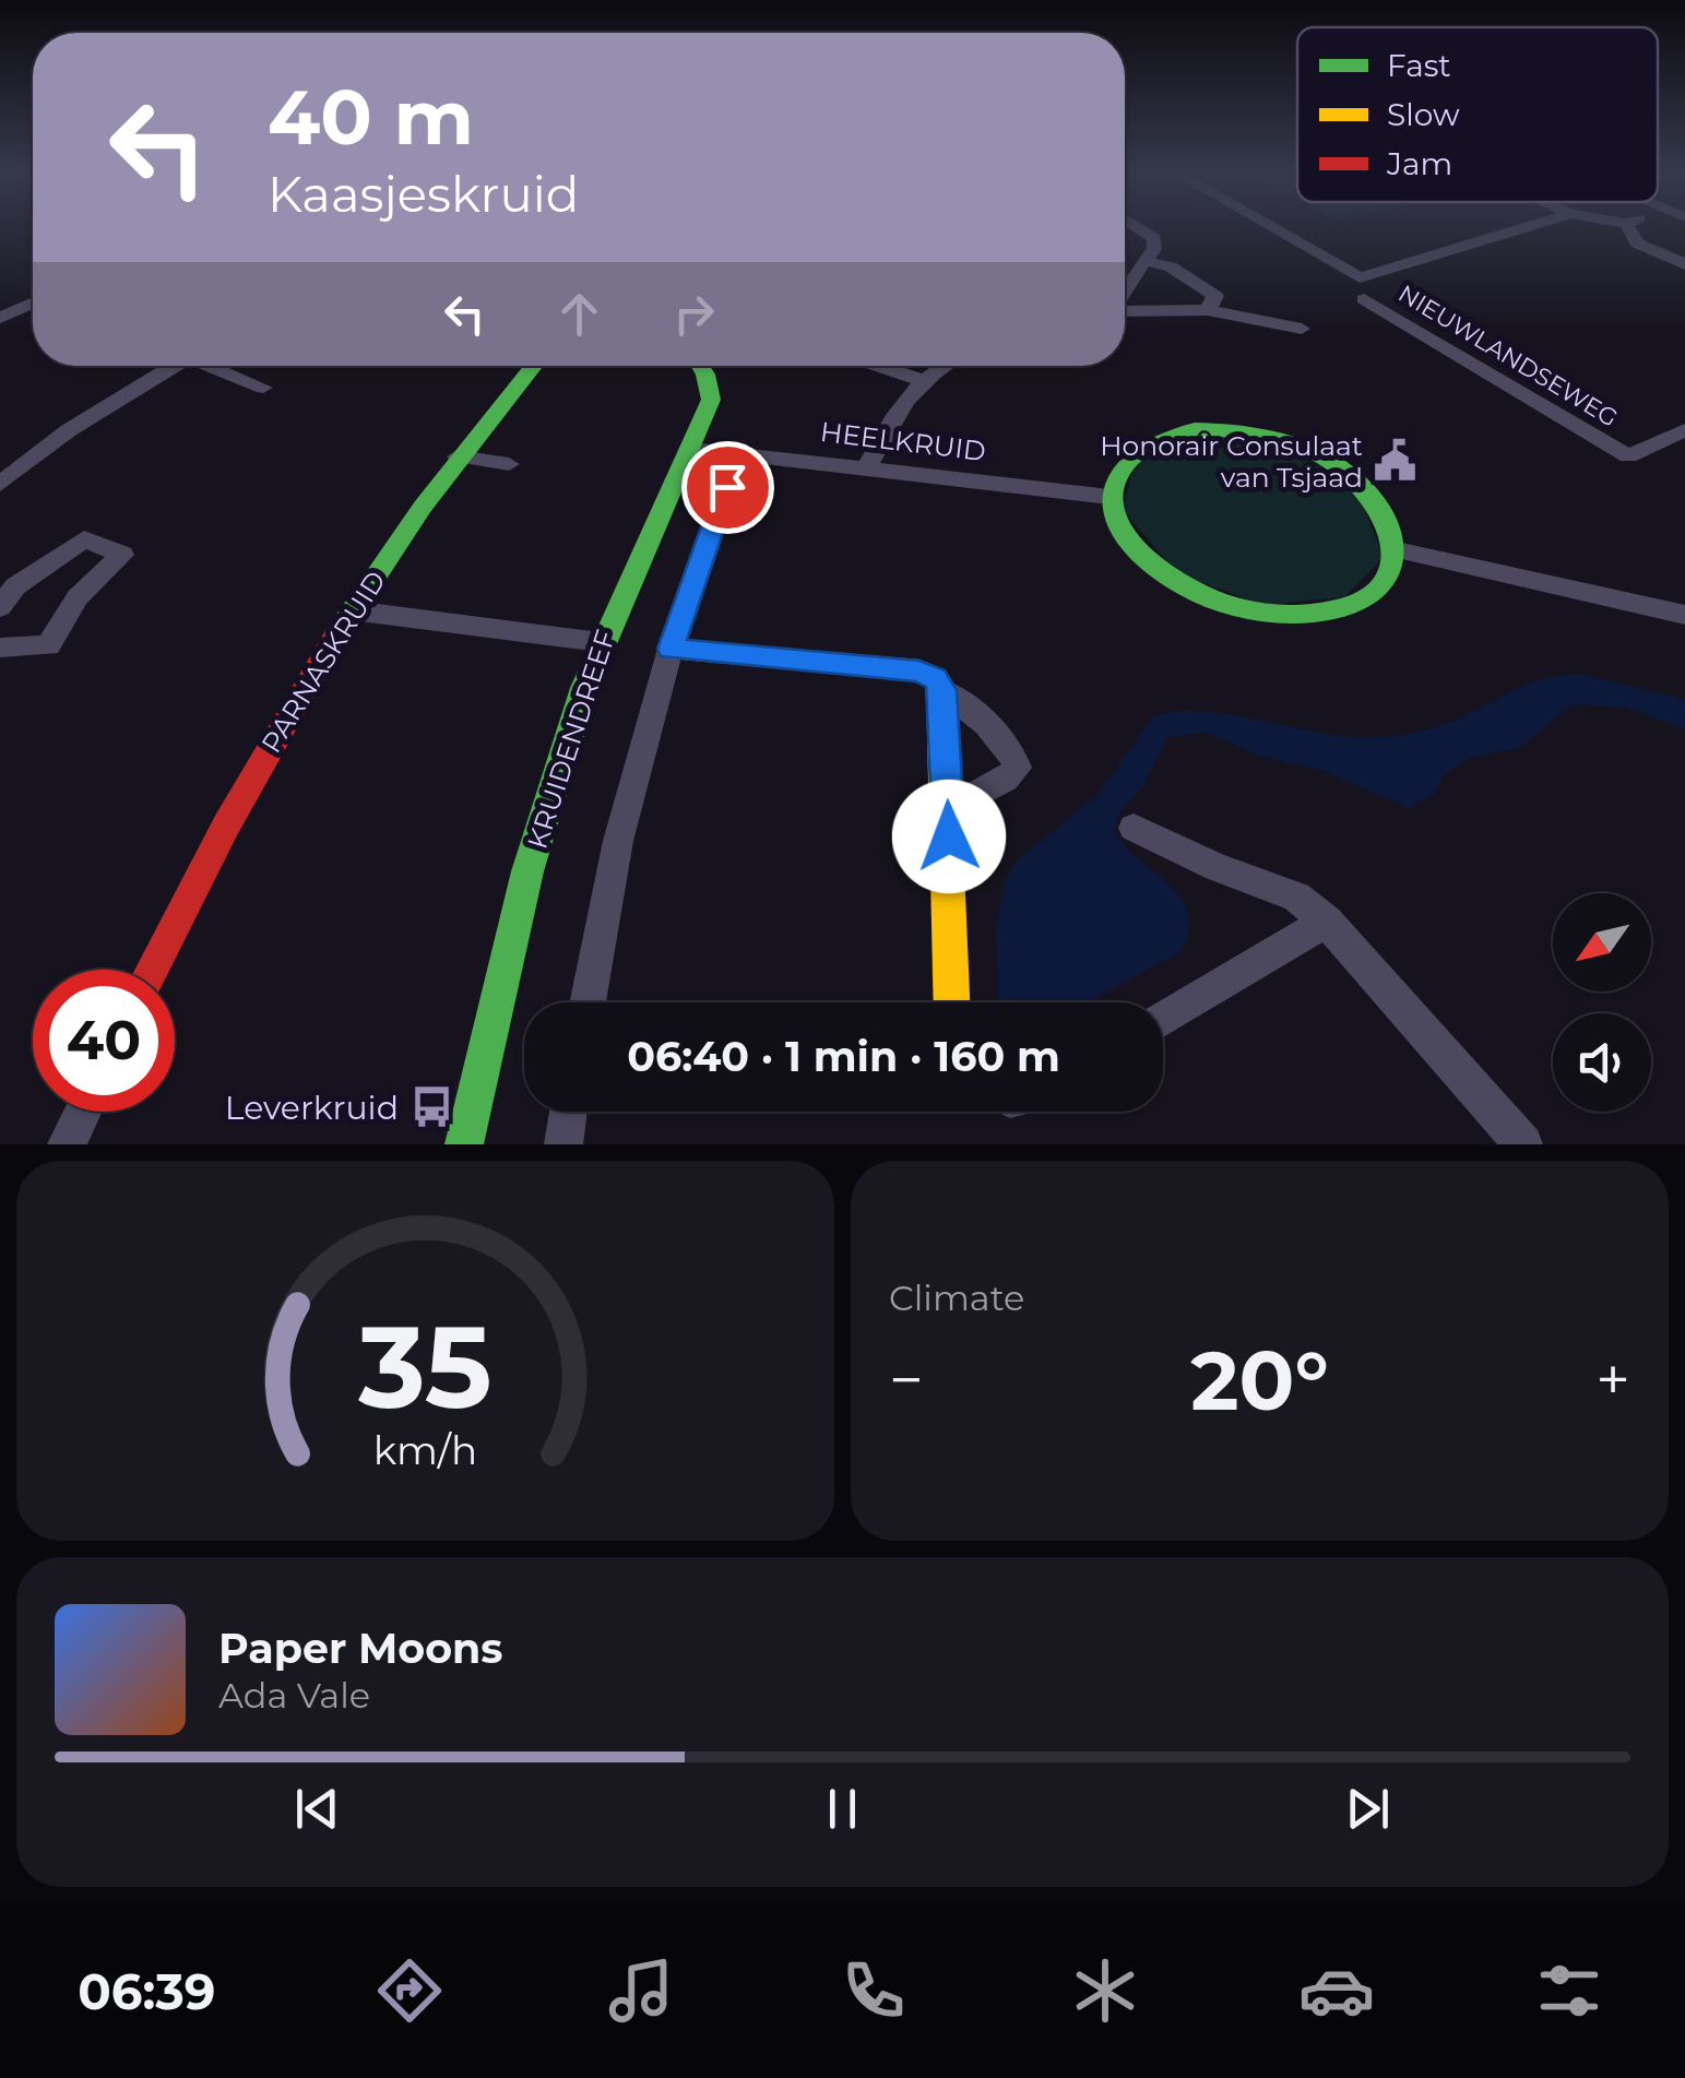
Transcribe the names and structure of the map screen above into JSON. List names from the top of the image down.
{
  "streets": {
    "street": [
      "NIEUWLANDSEWEG",
      "HEELKRUID",
      "PARNASKRUID",
      "KRUIDENDREEF"
    ]
  },
  "crossings": [
    ["HEELKRUID", "KRUIDENDREEF"]
  ],
  "places": {
    "public building": ["Honorair Consulaat van Tsjaad"],
    "bus stop": ["Leverkruid"]
  },
  "legend": ["Fast", "Slow", "Jam"],
  "north": "bottom left",
  "page": {
    "turn": ["40 m", "Kaasjeskruid"],
    "limit": "40",
    "trip": "06:40 · 1 min · 160 m",
    "tile": "Climate",
    "heat": ["−", "20°", "+"],
    "song": ["Paper Moons", "Ada Vale"],
    "tabs": "06:39",
    "gauge": ["35", "km/h"]
  }
}
